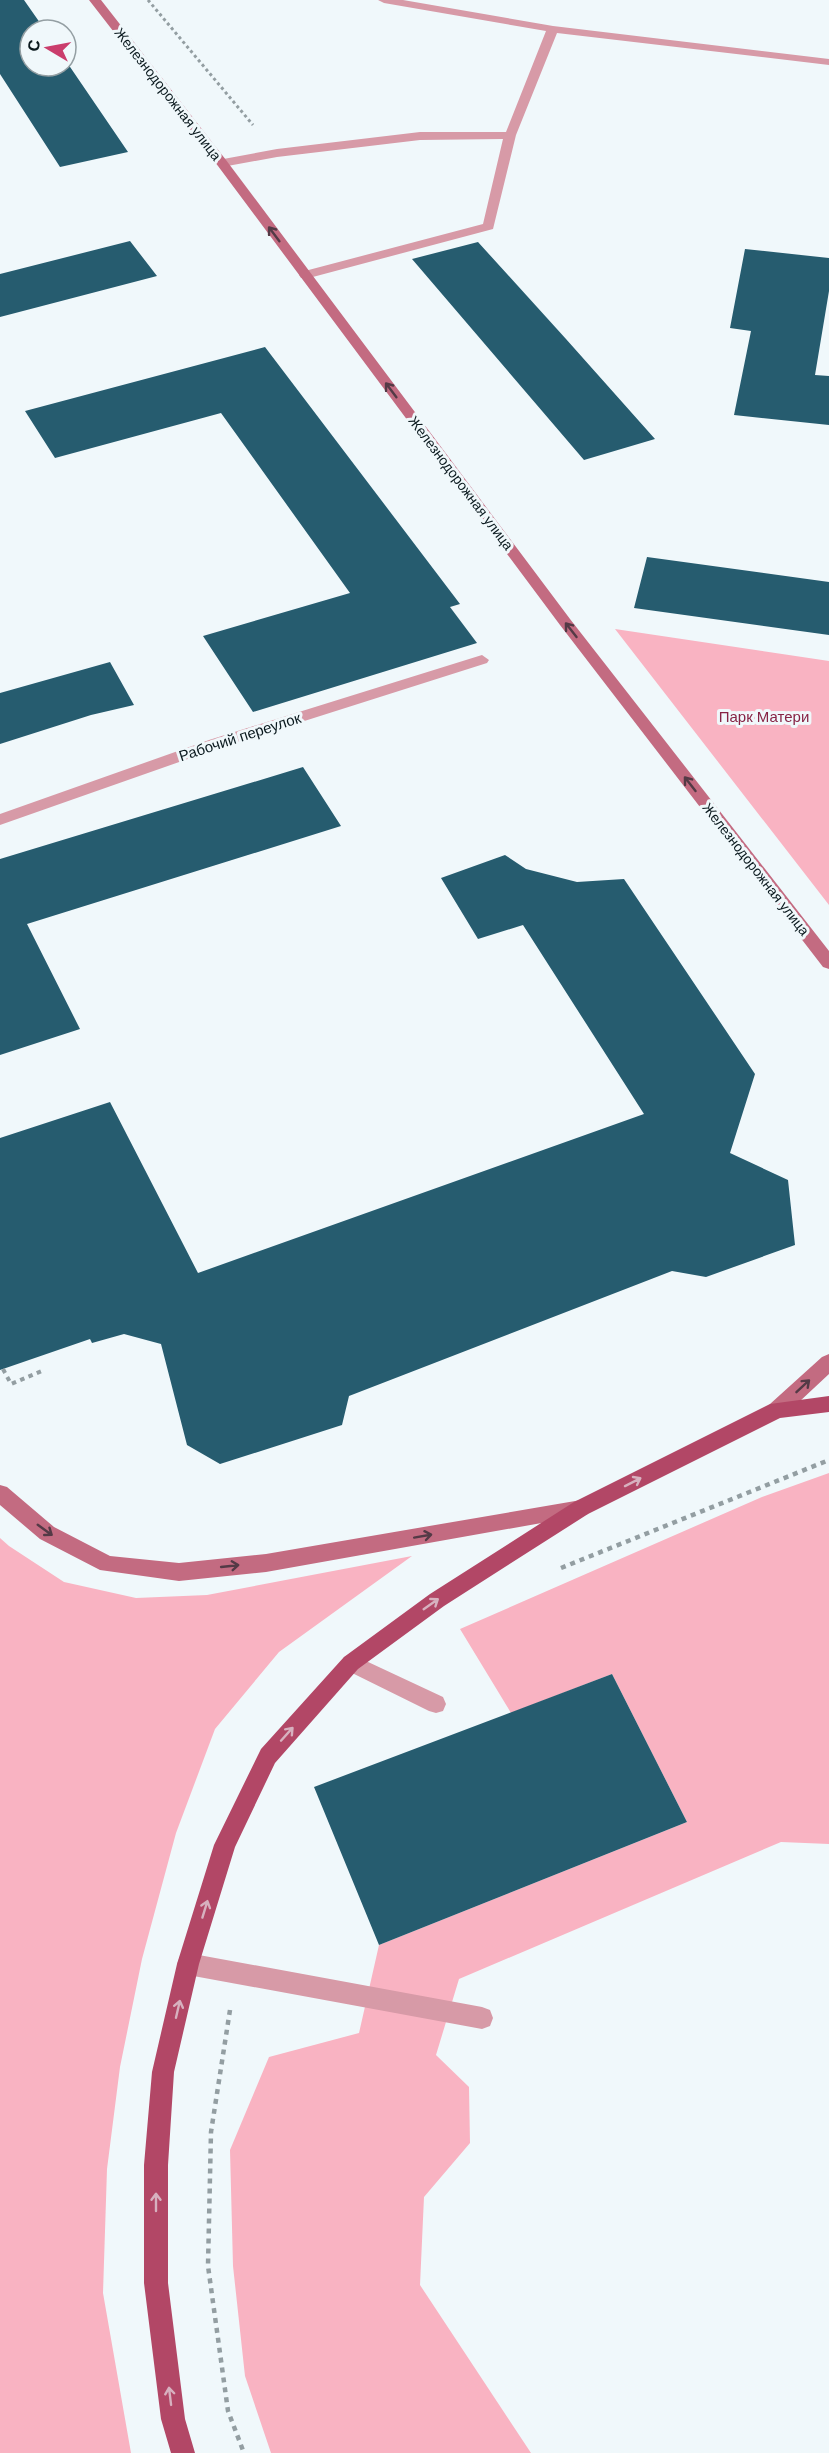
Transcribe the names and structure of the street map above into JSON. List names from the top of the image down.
{
  "streets": {
    "main road": ["Железнодорожная улица"],
    "street": ["Рабочий переулок"]
  },
  "one_way": ["Железнодорожная улица"],
  "parks": ["Парк Матери"],
  "north": "left"
}
